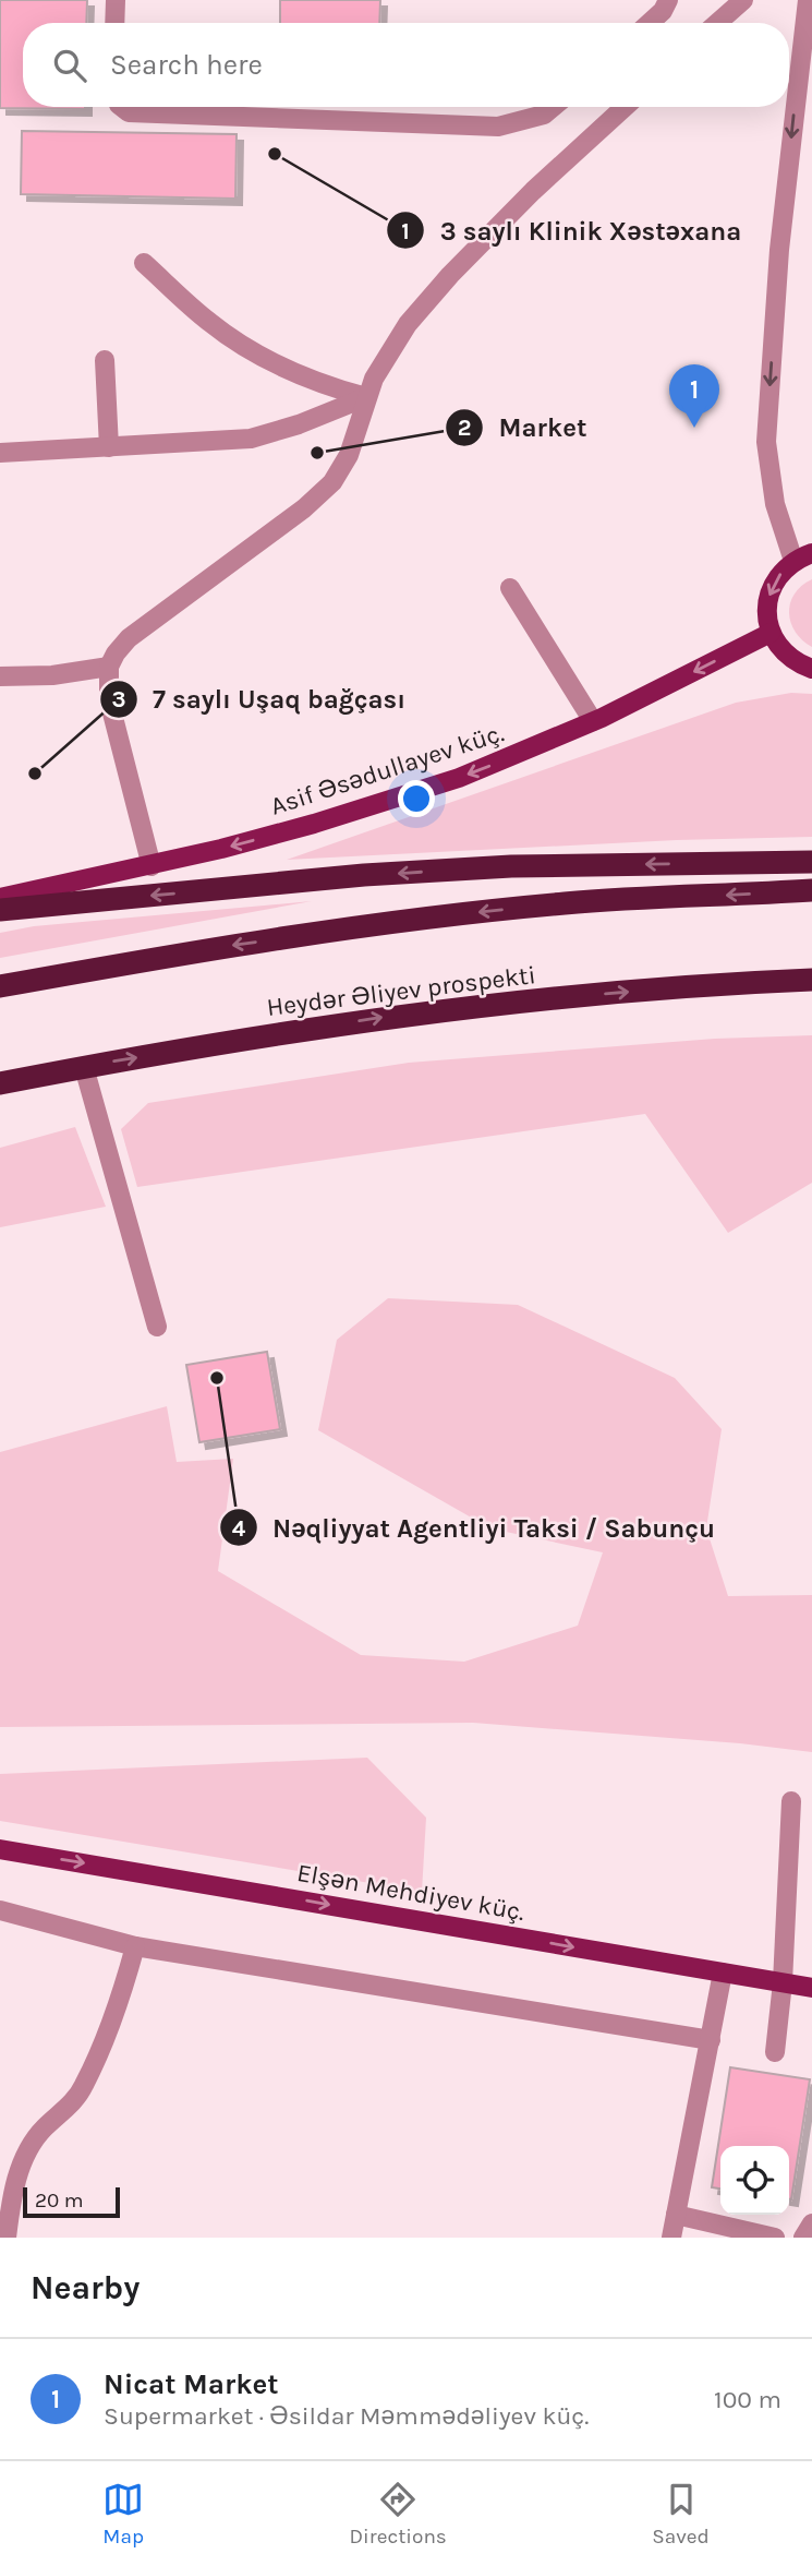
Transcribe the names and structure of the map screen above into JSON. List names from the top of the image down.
{
  "streets": {
    "highway": ["Heydər Əliyev prospekti"],
    "main road": ["Asif Əsədullayev küç.", "Elşən Mehdiyev küç."]
  },
  "one_way": ["Asif Əsədullayev küç.", "Elşən Mehdiyev küç."],
  "places": [
    "3 saylı Klinik Xəstəxana",
    "Market",
    "7 saylı Uşaq bağçası",
    "Nəqliyyat Agentliyi Taksi / Sabunçu"
  ],
  "scale_bar": "20 m",
  "page": {
    "search": "Search here",
    "pins": "1",
    "scale": "20 m",
    "heading": "Nearby",
    "list": [
      {
        "mark": "1",
        "name": "Nicat Market",
        "note": "Supermarket · Əsildar Məmmədəliyev küç.",
        "value": "100 m"
      }
    ],
    "nav": ["Map", "Directions", "Saved"]
  }
}
